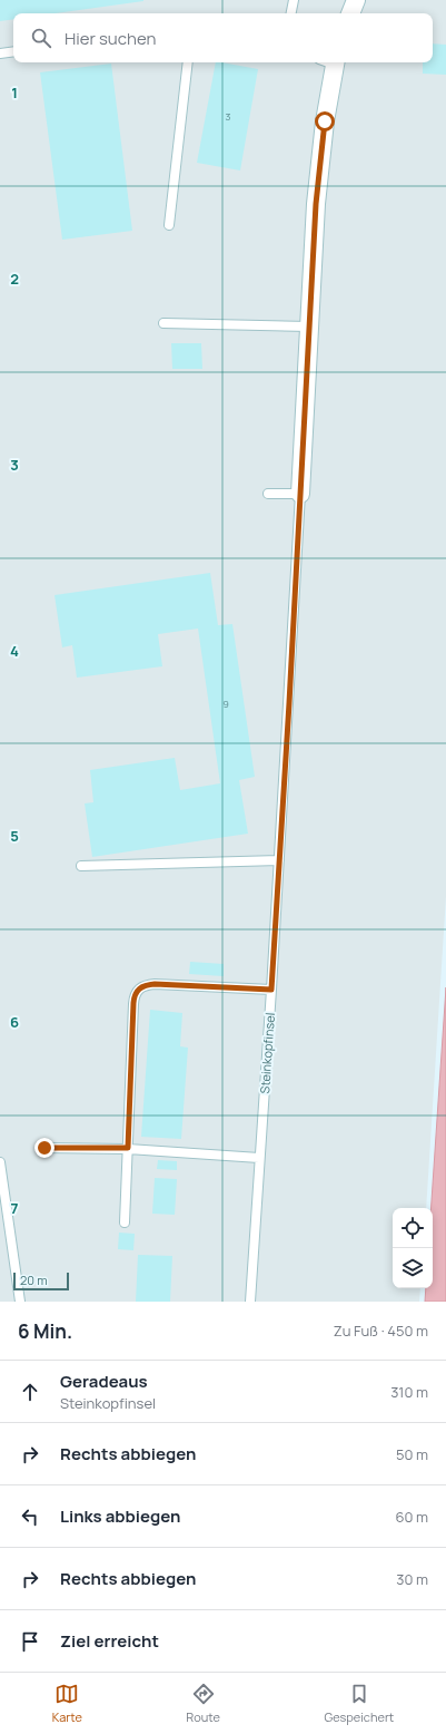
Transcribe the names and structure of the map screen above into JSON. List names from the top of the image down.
{
  "streets": {
    "street": ["Steinkopfinsel"]
  },
  "house_numbers": ["3", "9"],
  "scale_bar": "20 m",
  "page": {
    "search": "Hier suchen",
    "scale": "20 m",
    "heading": ["6 Min.", "Zu Fuß · 450 m"],
    "list": [
      ["Geradeaus", "Steinkopfinsel", "310 m"],
      ["Rechts abbiegen", "50 m"],
      ["Links abbiegen", "60 m"],
      ["Rechts abbiegen", "30 m"],
      "Ziel erreicht"
    ],
    "nav": ["Karte", "Route", "Gespeichert"]
  },
  "grid": {
    "rows": [
      "1",
      "2",
      "3",
      "4",
      "5",
      "6",
      "7"
    ]
  }
}
